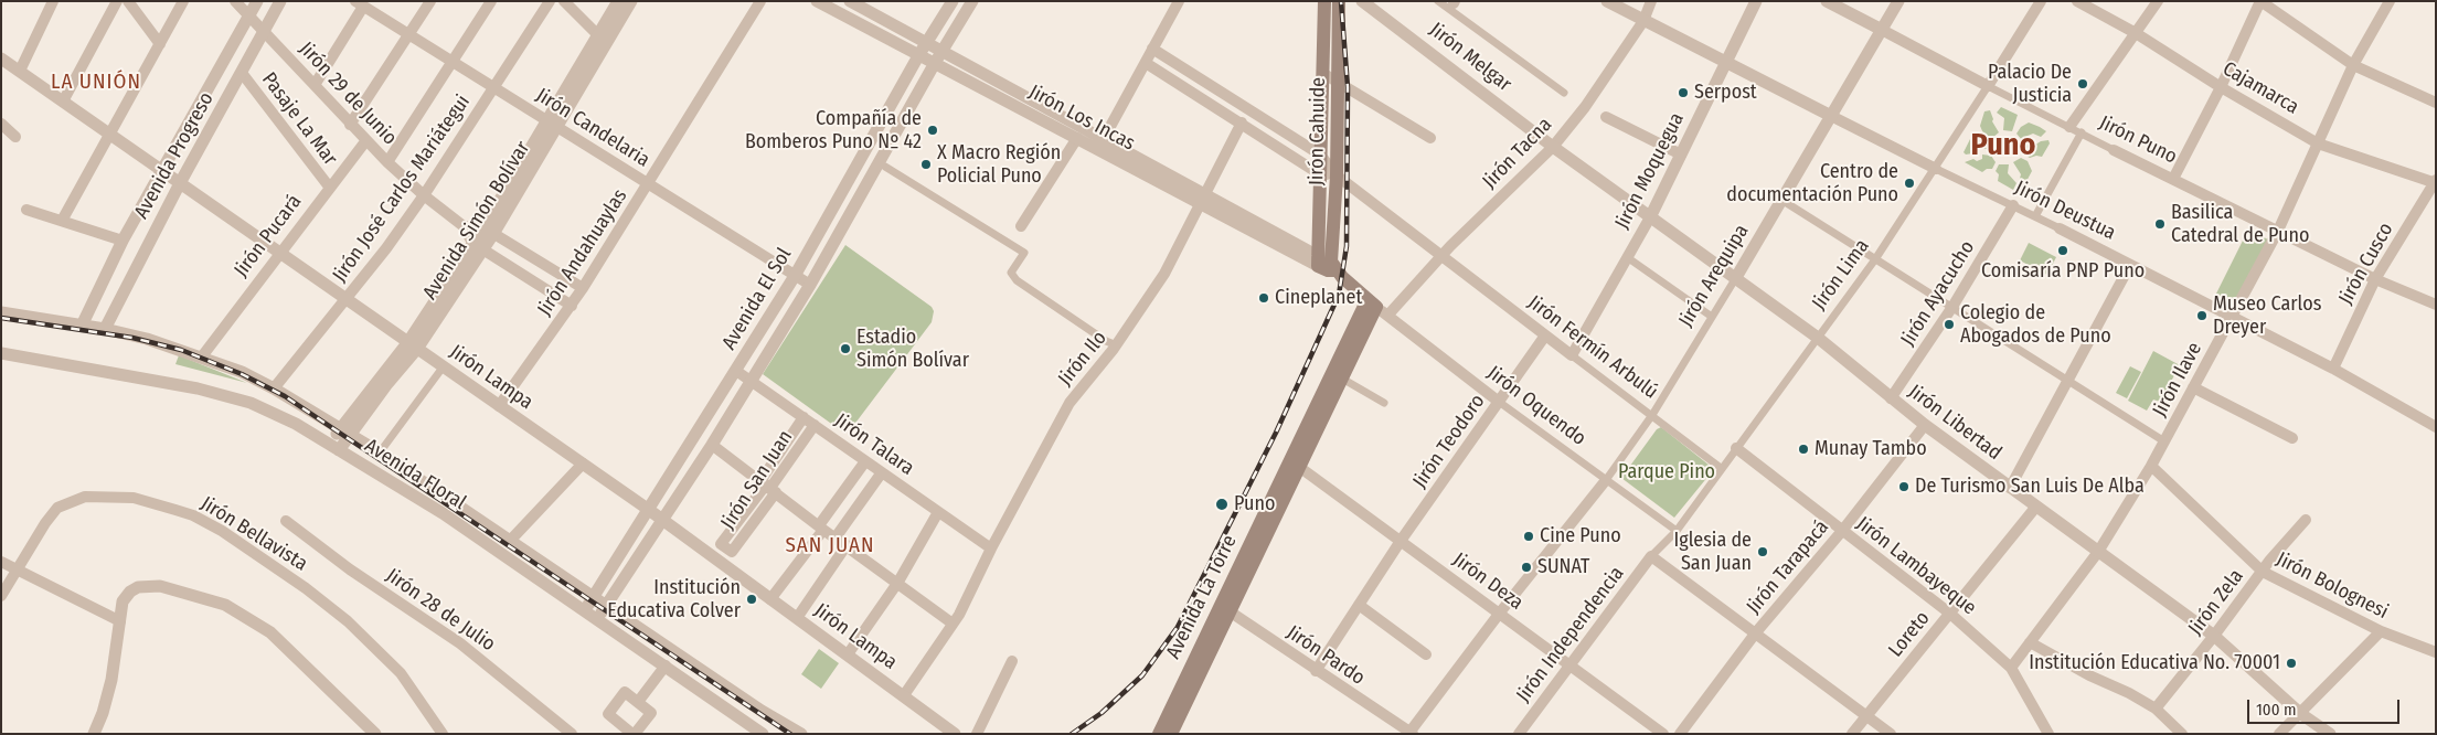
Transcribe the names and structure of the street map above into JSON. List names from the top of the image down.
{
  "streets": {
    "main road": ["Jirón Cahuide", "Avenida La Torre"],
    "street": [
      "Jirón Melgar",
      "Cajamarca",
      "Jirón 29 de Junio",
      "Jirón Los Incas",
      "Pasaje La Mar",
      "Jirón Candelaria",
      "Jirón Puno",
      "Jirón Tacna",
      "Avenida Progreso",
      "Jirón Moquegua",
      "Jirón José Carlos Mariátegui",
      "Jirón Deustua",
      "Avenida Simón Bolívar",
      "Jirón Pucará",
      "Jirón Andahuaylas",
      "Jirón Cusco",
      "Jirón Lima",
      "Jirón Arequipa",
      "Jirón Ayacucho",
      "Avenida El Sol",
      "Jirón Fermín Arbulú",
      "Jirón Ilo",
      "Jirón Lampa",
      "Jirón Ilave",
      "Jirón Oquendo",
      "Jirón Libertad",
      "Jirón Teodoro",
      "Jirón Talara",
      "Avenida Floral",
      "Jirón San Juan",
      "Jirón Bellavista",
      "Jirón Lambayeque",
      "Jirón Tarapacá",
      "Jirón Deza",
      "Jirón Bolognesi",
      "Jirón Zela",
      "Jirón 28 de Julio",
      "Jirón Independencia",
      "Loreto",
      "Jirón Pardo"
    ]
  },
  "crossings": [
    ["Jirón Melgar", "Jirón Tacna"],
    ["Jirón Melgar", "Jirón Libertad"],
    ["Cajamarca", "Jirón Cusco"],
    ["Cajamarca", "Jirón Ilave"],
    ["Jirón 29 de Junio", "Avenida Progreso"],
    ["Jirón 29 de Junio", "Jirón José Carlos Mariátegui"],
    ["Jirón 29 de Junio", "Avenida Simón Bolívar"],
    ["Jirón 29 de Junio", "Jirón Pucará"],
    ["Jirón 29 de Junio", "Jirón Andahuaylas"],
    ["Jirón Los Incas", "Jirón Cahuide"],
    ["Jirón Los Incas", "Avenida El Sol"],
    ["Jirón Los Incas", "Jirón Ilo"],
    ["Pasaje La Mar", "Avenida Progreso"],
    ["Pasaje La Mar", "Jirón Pucará"],
    ["Jirón Candelaria", "Jirón José Carlos Mariátegui"],
    ["Jirón Candelaria", "Avenida Simón Bolívar"],
    ["Jirón Candelaria", "Jirón Andahuaylas"],
    ["Jirón Candelaria", "Avenida El Sol"],
    ["Jirón Cahuide", "Jirón Fermín Arbulú"],
    ["Jirón Puno", "Jirón Cusco"],
    ["Jirón Puno", "Jirón Lima"],
    ["Jirón Puno", "Jirón Arequipa"],
    ["Jirón Puno", "Jirón Ilave"],
    ["Jirón Tacna", "Jirón Deustua"],
    ["Jirón Tacna", "Jirón Fermín Arbulú"],
    ["Jirón Tacna", "Jirón Oquendo"],
    ["Jirón Tacna", "Jirón Libertad"],
    ["Jirón Tacna", "Avenida La Torre"],
    ["Avenida Progreso", "Jirón Lampa"],
    ["Avenida Progreso", "Avenida Floral"],
    ["Jirón Moquegua", "Jirón Deustua"],
    ["Jirón Moquegua", "Jirón Fermín Arbulú"],
    ["Jirón Moquegua", "Jirón Libertad"],
    ["Jirón José Carlos Mariátegui", "Jirón Lampa"],
    ["Jirón José Carlos Mariátegui", "Avenida Floral"],
    ["Jirón Deustua", "Jirón Cusco"],
    ["Jirón Deustua", "Jirón Lima"],
    ["Jirón Deustua", "Jirón Arequipa"],
    ["Jirón Deustua", "Jirón Ayacucho"],
    ["Jirón Deustua", "Jirón Ilave"],
    ["Avenida Simón Bolívar", "Jirón Lampa"],
    ["Avenida Simón Bolívar", "Avenida Floral"],
    ["Jirón Pucará", "Jirón Lampa"],
    ["Jirón Pucará", "Avenida Floral"],
    ["Jirón Andahuaylas", "Jirón Lampa"],
    ["Jirón Lima", "Jirón Fermín Arbulú"],
    ["Jirón Lima", "Jirón Oquendo"],
    ["Jirón Lima", "Jirón Libertad"],
    ["Jirón Lima", "Jirón Lambayeque"],
    ["Jirón Lima", "Jirón Independencia"],
    ["Jirón Arequipa", "Jirón Fermín Arbulú"],
    ["Jirón Arequipa", "Jirón Oquendo"],
    ["Jirón Arequipa", "Jirón Libertad"],
    ["Jirón Ayacucho", "Jirón Libertad"],
    ["Avenida El Sol", "Jirón Lampa"],
    ["Avenida El Sol", "Jirón Talara"],
    ["Avenida El Sol", "Avenida Floral"],
    ["Jirón Fermín Arbulú", "Jirón Teodoro"],
    ["Jirón Ilo", "Jirón Lampa"],
    ["Jirón Ilo", "Jirón Talara"],
    ["Jirón Ilave", "Jirón Libertad"],
    ["Jirón Ilave", "Jirón Lambayeque"],
    ["Jirón Ilave", "Jirón Bolognesi"],
    ["Jirón Oquendo", "Jirón Teodoro"],
    ["Jirón Oquendo", "Avenida La Torre"],
    ["Jirón Libertad", "Jirón Tarapacá"],
    ["Jirón Libertad", "Jirón Zela"],
    ["Jirón Libertad", "Loreto"],
    ["Jirón Teodoro", "Jirón Deza"],
    ["Jirón Teodoro", "Jirón Pardo"],
    ["Jirón Talara", "Jirón San Juan"],
    ["Jirón Lambayeque", "Jirón Tarapacá"],
    ["Jirón Lambayeque", "Loreto"],
    ["Jirón Deza", "Avenida La Torre"],
    ["Jirón Deza", "Jirón Independencia"],
    ["Jirón Bolognesi", "Jirón Zela"],
    ["Avenida La Torre", "Jirón Pardo"]
  ],
  "districts": ["LA UNIÓN", "Puno", "SAN JUAN"],
  "parks": ["Parque Pino"],
  "places": [
    "Palacio De Justicia",
    "Serpost",
    "Compañía de Bomberos Puno Nº 42",
    "X Macro Región Policial Puno",
    "Centro de documentación Puno",
    "Basilica Catedral de Puno",
    "Comisaría PNP Puno",
    "Cineplanet",
    "Museo Carlos Dreyer",
    "Colegio de Abogados de Puno",
    "Estadio Simón Bolívar",
    "Munay Tambo",
    "De Turismo San Luis De Alba",
    "Puno",
    "Cine Puno",
    "Iglesia de San Juan",
    "SUNAT",
    "Institución Educativa Colver",
    "Institución Educativa No. 70001"
  ],
  "scale_bar": "100 m"
}
